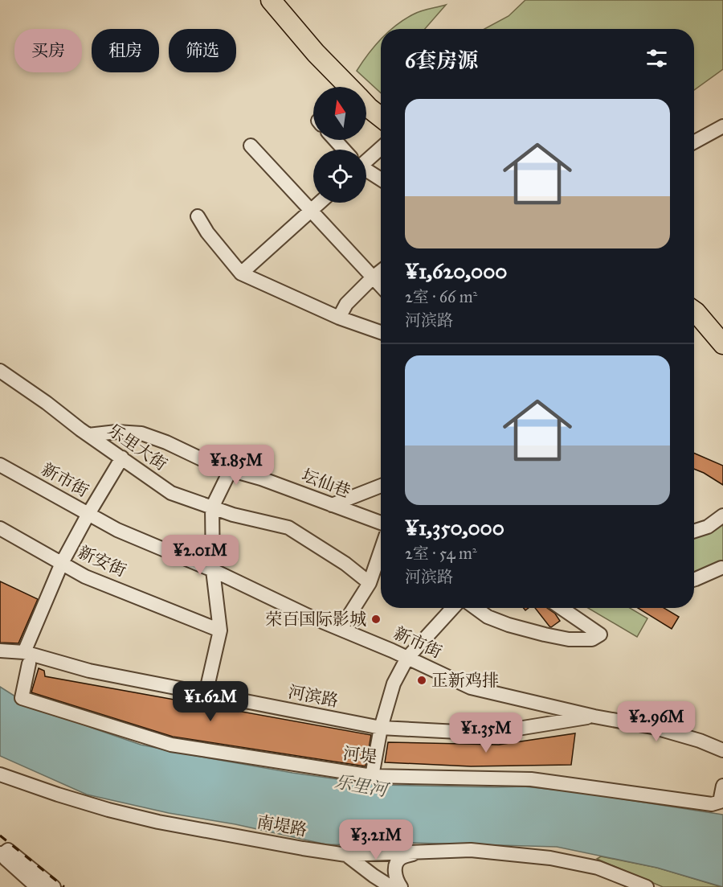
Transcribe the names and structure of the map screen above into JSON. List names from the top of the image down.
{
  "streets": {
    "street": [
      "乐里大街",
      "新市街",
      "坛仙巷",
      "新安街",
      "河滨路",
      "河堤",
      "南堤路"
    ]
  },
  "crossings": [
    ["乐里大街", "坛仙巷"],
    ["新市街", "河滨路"],
    ["河滨路", "河堤"]
  ],
  "water": ["乐里河"],
  "places": ["荣百国际影城", "正新鸡排"],
  "north": "top",
  "page": {
    "chip": ["买房", "租房", "筛选"],
    "heading": "6套房源",
    "list": [
      {
        "name": "¥1,620,000",
        "note": "2室 · 66 m² · 河滨路"
      },
      {
        "name": "¥1,350,000",
        "note": "2室 · 54 m² · 河滨路"
      }
    ],
    "price": [
      "¥1.85M",
      "¥2.01M",
      "¥1.62M",
      "¥2.96M",
      "¥1.35M",
      "¥3.21M"
    ]
  }
}
